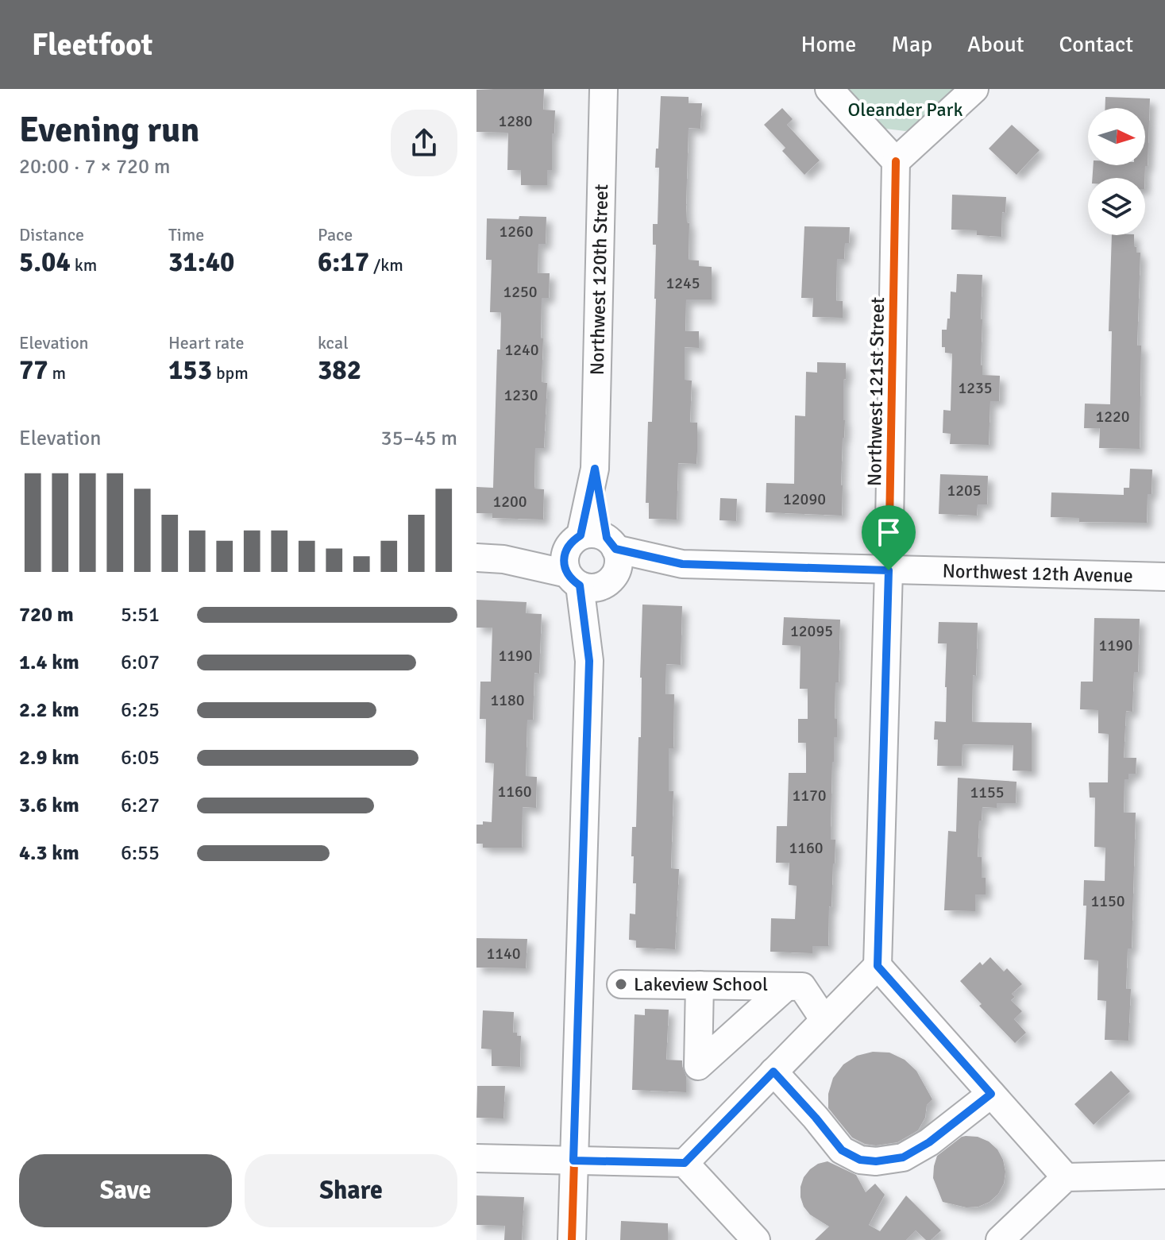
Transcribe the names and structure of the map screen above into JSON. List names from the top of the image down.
{
  "streets": {
    "street": ["Northwest 120th Street", "Northwest 121st Street", "Northwest 12th Avenue"]
  },
  "crossings": [
    ["Northwest 120th Street", "Northwest 12th Avenue"],
    ["Northwest 121st Street", "Northwest 12th Avenue"]
  ],
  "parks": ["Oleander Park"],
  "places": ["Lakeview School"],
  "house_numbers": [
    "1280",
    "1260",
    "1245",
    "1250",
    "1240",
    "1235",
    "1230",
    "1220",
    "1205",
    "12090",
    "1200",
    "12095",
    "1190",
    "1190",
    "1180",
    "1160",
    "1155",
    "1170",
    "1160",
    "1150",
    "1140"
  ],
  "north": "right",
  "page": {
    "header": "Fleetfoot",
    "nav": [
      "Home",
      "Map",
      "About",
      "Contact"
    ],
    "heading": ["Evening run", "20:00 · 7 × 720 m"],
    "stats": [
      ["Distance", "5.04 km"],
      ["Time", "31:40"],
      ["Pace", "6:17 /km"],
      ["Elevation", "77 m"],
      ["Heart rate", "153 bpm"],
      ["kcal", "382"]
    ],
    "chart": ["Elevation", "35–45 m"],
    "list": [
      {
        "name": "720 m",
        "note": "5:51"
      },
      {
        "name": "1.4 km",
        "note": "6:07"
      },
      {
        "name": "2.2 km",
        "note": "6:25"
      },
      {
        "name": "2.9 km",
        "note": "6:05"
      },
      {
        "name": "3.6 km",
        "note": "6:27"
      },
      {
        "name": "4.3 km",
        "note": "6:55"
      }
    ],
    "buttons": ["Save", "Share"]
  }
}
